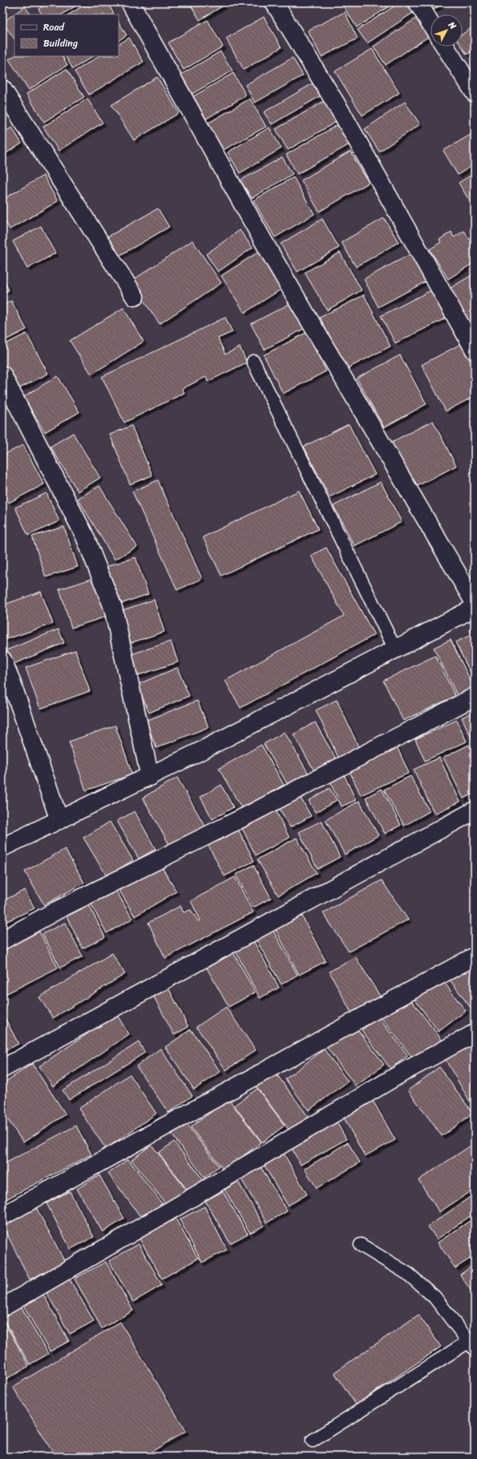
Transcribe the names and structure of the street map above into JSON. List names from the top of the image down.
{
  "legend": ["Road", "Building"],
  "north": "top right"
}
